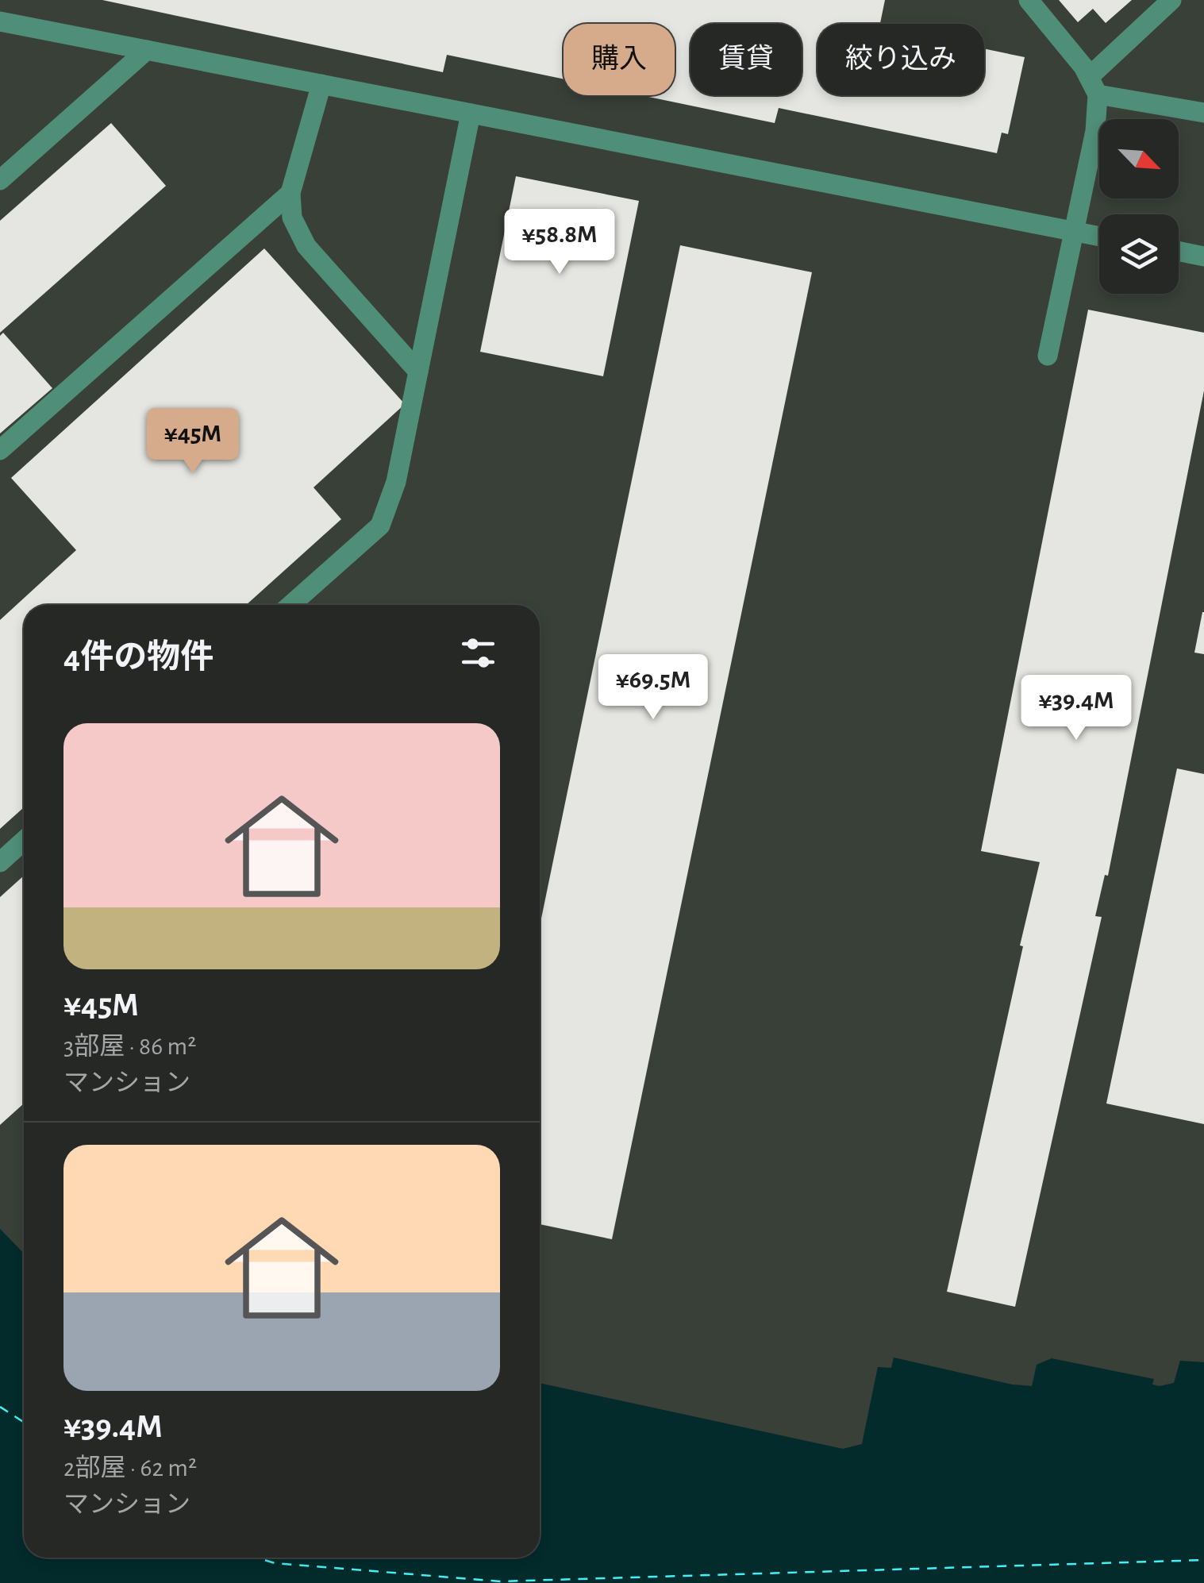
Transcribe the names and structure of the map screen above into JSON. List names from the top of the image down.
{
  "north": "bottom right",
  "page": {
    "chip": ["購入", "賃貸", "絞り込み"],
    "price": [
      "¥58.8M",
      "¥45M",
      "¥69.5M",
      "¥39.4M"
    ],
    "heading": "4件の物件",
    "list": [
      {
        "name": "¥45M",
        "note": "3部屋 · 86 m² · マンション"
      },
      {
        "name": "¥39.4M",
        "note": "2部屋 · 62 m² · マンション"
      }
    ]
  }
}
